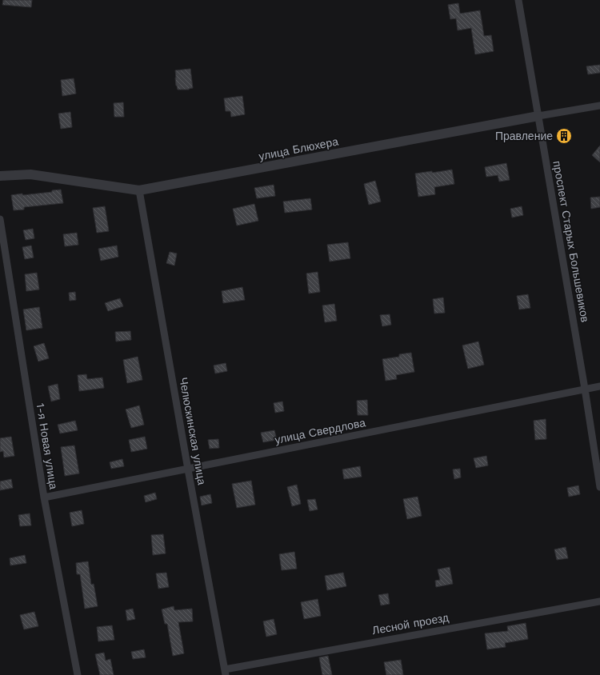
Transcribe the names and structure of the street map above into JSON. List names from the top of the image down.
{
  "streets": {
    "street": [
      "улица Блюхера",
      "проспект Старых Большевиков",
      "Челюскинская улица",
      "улица Свердлова",
      "1-я Новая улица",
      "Лесной проезд"
    ]
  },
  "crossings": [
    ["улица Блюхера", "проспект Старых Большевиков"],
    ["улица Блюхера", "Челюскинская улица"],
    ["проспект Старых Большевиков", "улица Свердлова"],
    ["Челюскинская улица", "улица Свердлова"],
    ["Челюскинская улица", "Лесной проезд"],
    ["улица Свердлова", "1-я Новая улица"]
  ],
  "places": {
    "building": ["Правление"]
  }
}
